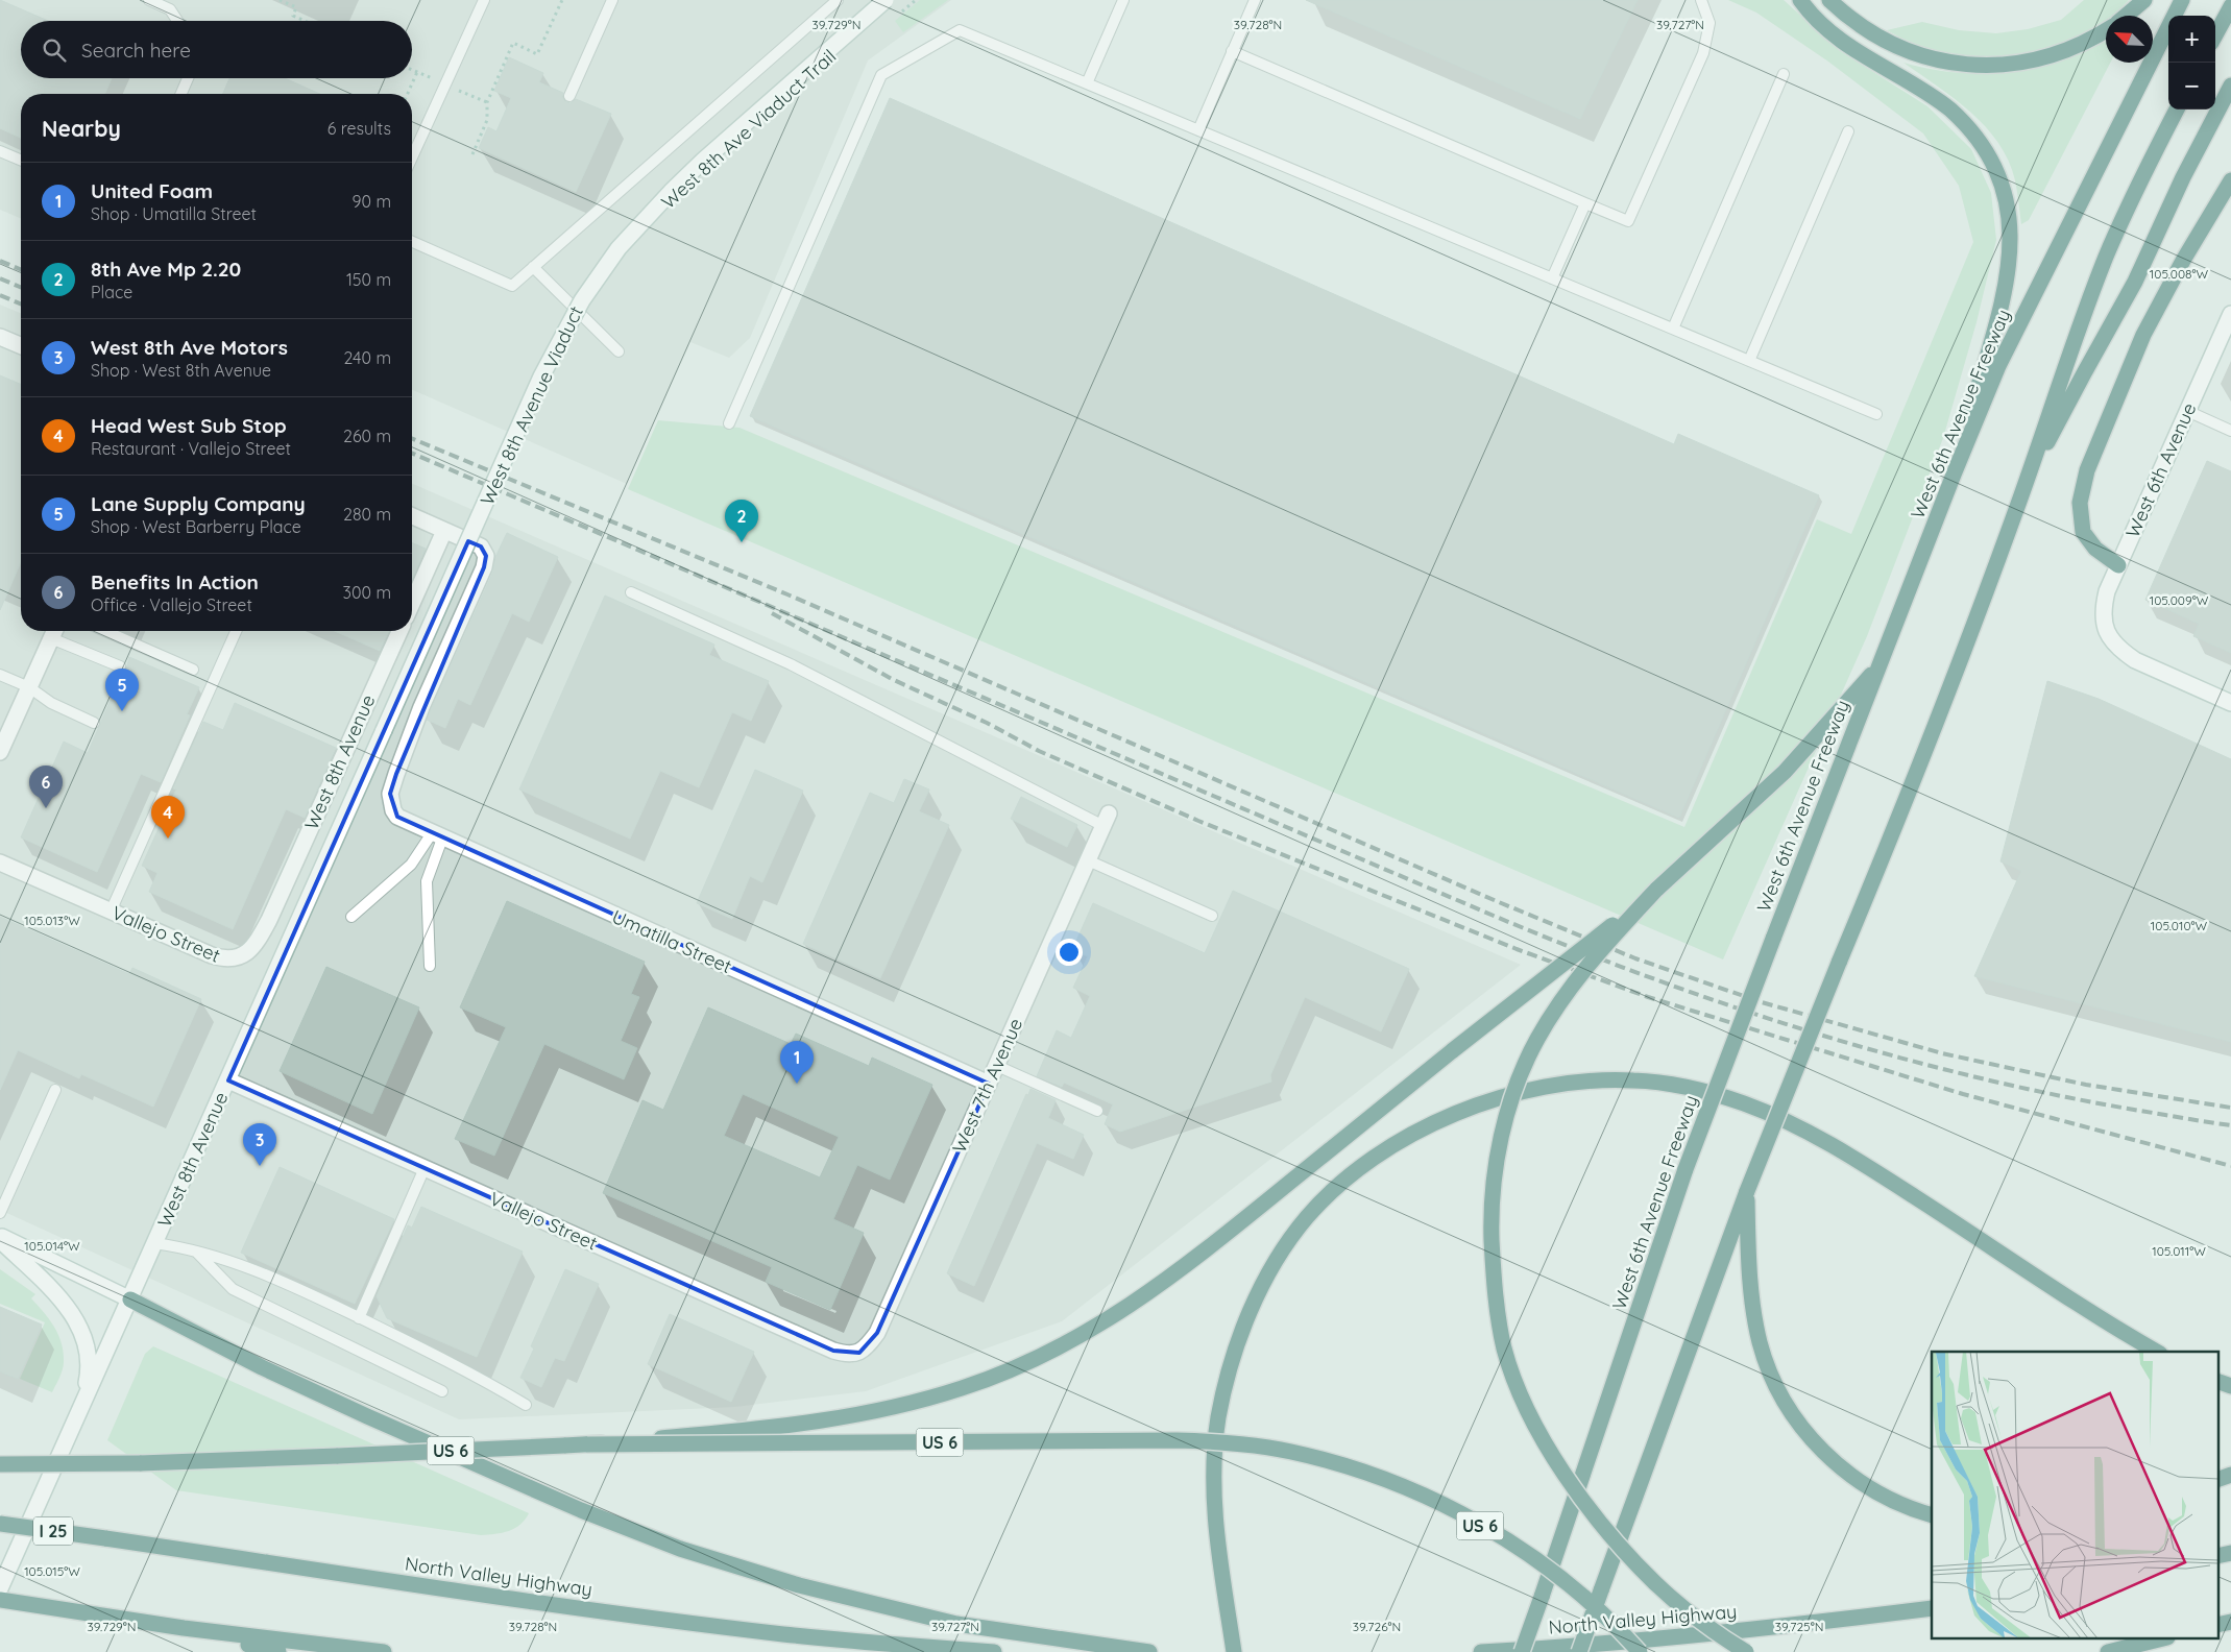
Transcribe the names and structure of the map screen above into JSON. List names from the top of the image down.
{
  "streets": {
    "highway": [
      "West 6th Avenue Freeway",
      "US 6",
      "I 25",
      "North Valley Highway"
    ],
    "street": [
      "West 8th Avenue Viaduct",
      "West 6th Avenue",
      "West 8th Avenue",
      "Vallejo Street",
      "Umatilla Street",
      "West 7th Avenue"
    ]
  },
  "crossings": [
    ["West 8th Avenue Viaduct", "West 8th Avenue"],
    ["West 8th Avenue", "Vallejo Street"],
    ["Vallejo Street", "West 7th Avenue"],
    ["Umatilla Street", "West 7th Avenue"]
  ],
  "north": "top left",
  "page": {
    "map_buttons": ["+", "−"],
    "search": "Search here",
    "heading": ["Nearby", "6 results"],
    "list": [
      {
        "mark": "1",
        "name": "United Foam",
        "note": "Shop · Umatilla Street",
        "value": "90 m"
      },
      {
        "mark": "2",
        "name": "8th Ave Mp 2.20",
        "note": "Place",
        "value": "150 m"
      },
      {
        "mark": "3",
        "name": "West 8th Ave Motors",
        "note": "Shop · West 8th Avenue",
        "value": "240 m"
      },
      {
        "mark": "4",
        "name": "Head West Sub Stop",
        "note": "Restaurant · Vallejo Street",
        "value": "260 m"
      },
      {
        "mark": "5",
        "name": "Lane Supply Company",
        "note": "Shop · West Barberry Place",
        "value": "280 m"
      },
      {
        "mark": "6",
        "name": "Benefits In Action",
        "note": "Office · Vallejo Street",
        "value": "300 m"
      }
    ],
    "pins": [
      "2",
      "5",
      "6",
      "4",
      "1",
      "3"
    ]
  },
  "coordinates": [
    "39.729°N",
    "39.728°N",
    "39.727°N",
    "105.008°W",
    "105.009°W",
    "105.013°W",
    "105.010°W",
    "105.014°W",
    "105.011°W",
    "105.015°W",
    "39.726°N",
    "39.725°N"
  ]
}
